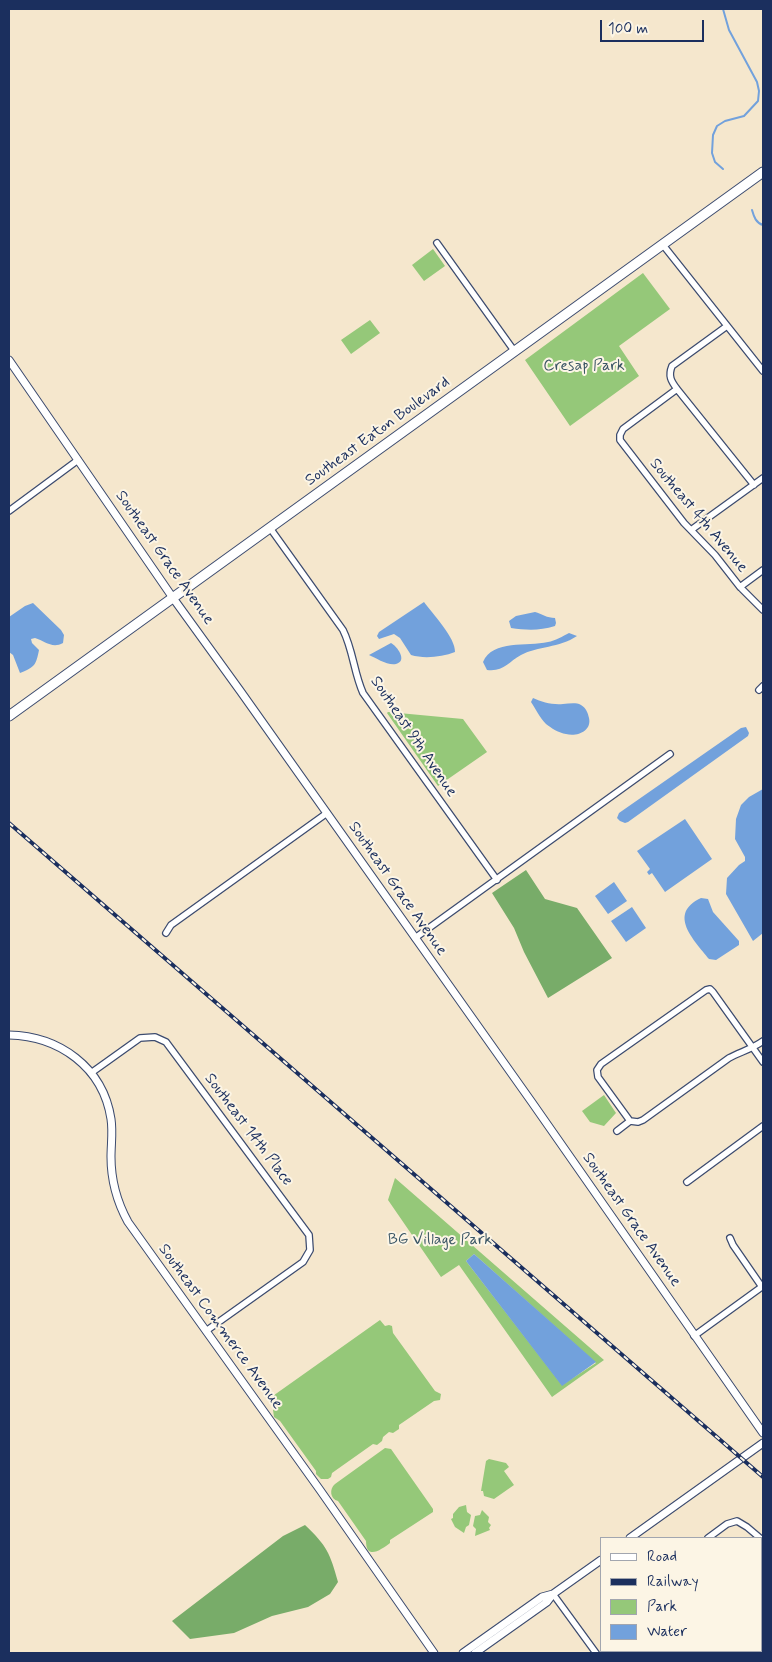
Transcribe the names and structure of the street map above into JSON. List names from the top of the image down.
{
  "streets": {
    "main road": ["Southeast Eaton Boulevard"],
    "street": [
      "Southeast 4th Avenue",
      "Southeast Grace Avenue",
      "Southeast 9th Avenue",
      "Southeast 14th Place",
      "Southeast Commerce Avenue"
    ]
  },
  "crossings": [
    ["Southeast Eaton Boulevard", "Southeast Grace Avenue"],
    ["Southeast Eaton Boulevard", "Southeast 9th Avenue"],
    ["Southeast 14th Place", "Southeast Commerce Avenue"]
  ],
  "parks": ["Cresap Park", "BG Village Park"],
  "legend": [
    "Road",
    "Railway",
    "Park",
    "Water"
  ],
  "scale_bar": "100 m"
}
